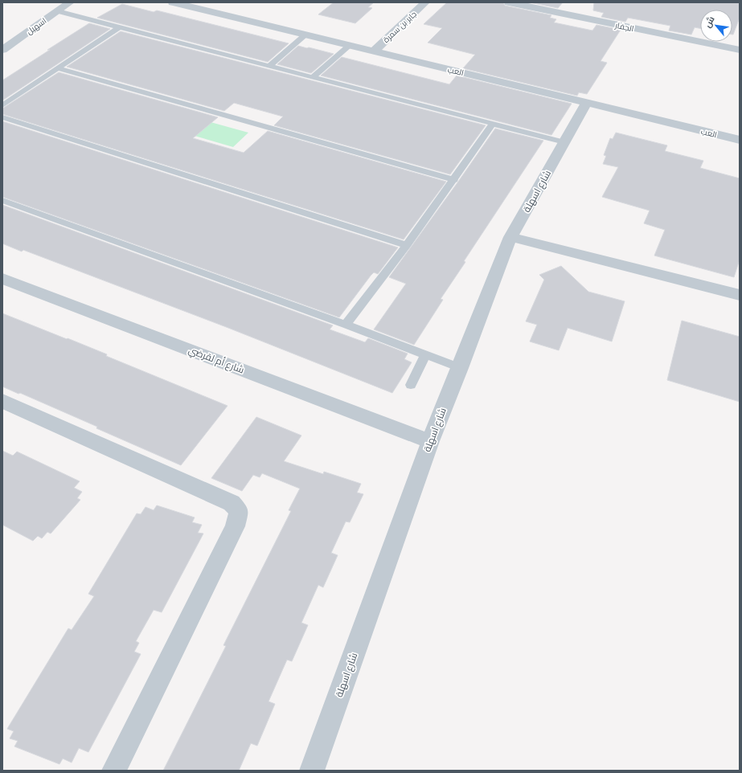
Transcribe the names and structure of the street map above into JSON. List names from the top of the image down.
{
  "streets": {
    "street": [
      "اسهيل",
      "جابر بن سمرة",
      "الجفار",
      "العب",
      "شارع اسهلة",
      "شارع أم لقرضي"
    ]
  },
  "crossings": [
    ["جابر بن سمرة", "العب"],
    ["العب", "شارع اسهلة"],
    ["شارع اسهلة", "شارع أم لقرضي"]
  ],
  "north": "top left"
}
